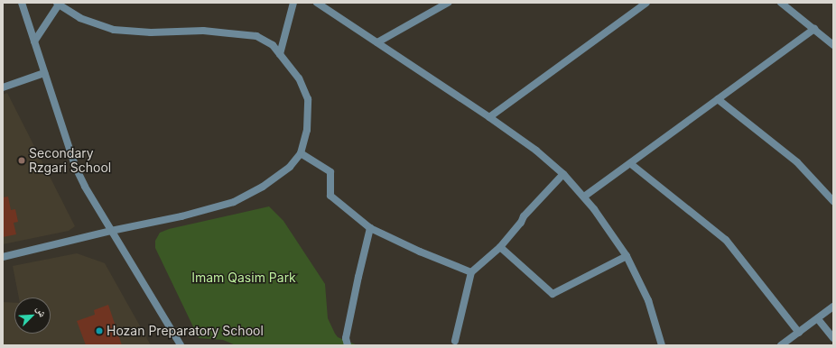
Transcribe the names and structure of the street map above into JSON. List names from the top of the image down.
{
  "parks": ["Imam Qasim Park"],
  "places": ["Secondary Rzgari School", "Hozan Preparatory School"],
  "north": "top right"
}
